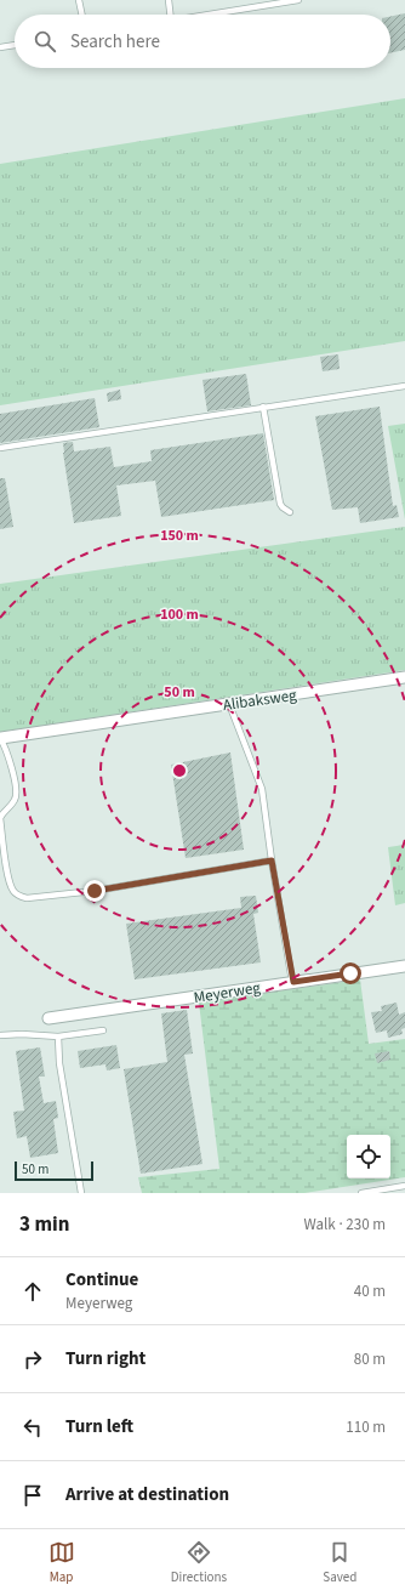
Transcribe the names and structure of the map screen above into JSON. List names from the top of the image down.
{
  "streets": {
    "street": ["Alibaksweg", "Meyerweg"]
  },
  "scale_bar": "50 m",
  "page": {
    "search": "Search here",
    "scale": "50 m",
    "heading": ["3 min", "Walk · 230 m"],
    "list": [
      ["Continue", "Meyerweg", "40 m"],
      ["Turn right", "80 m"],
      ["Turn left", "110 m"],
      "Arrive at destination"
    ],
    "nav": ["Map", "Directions", "Saved"]
  },
  "rings": ["150 m", "100 m", "50 m"]
}
